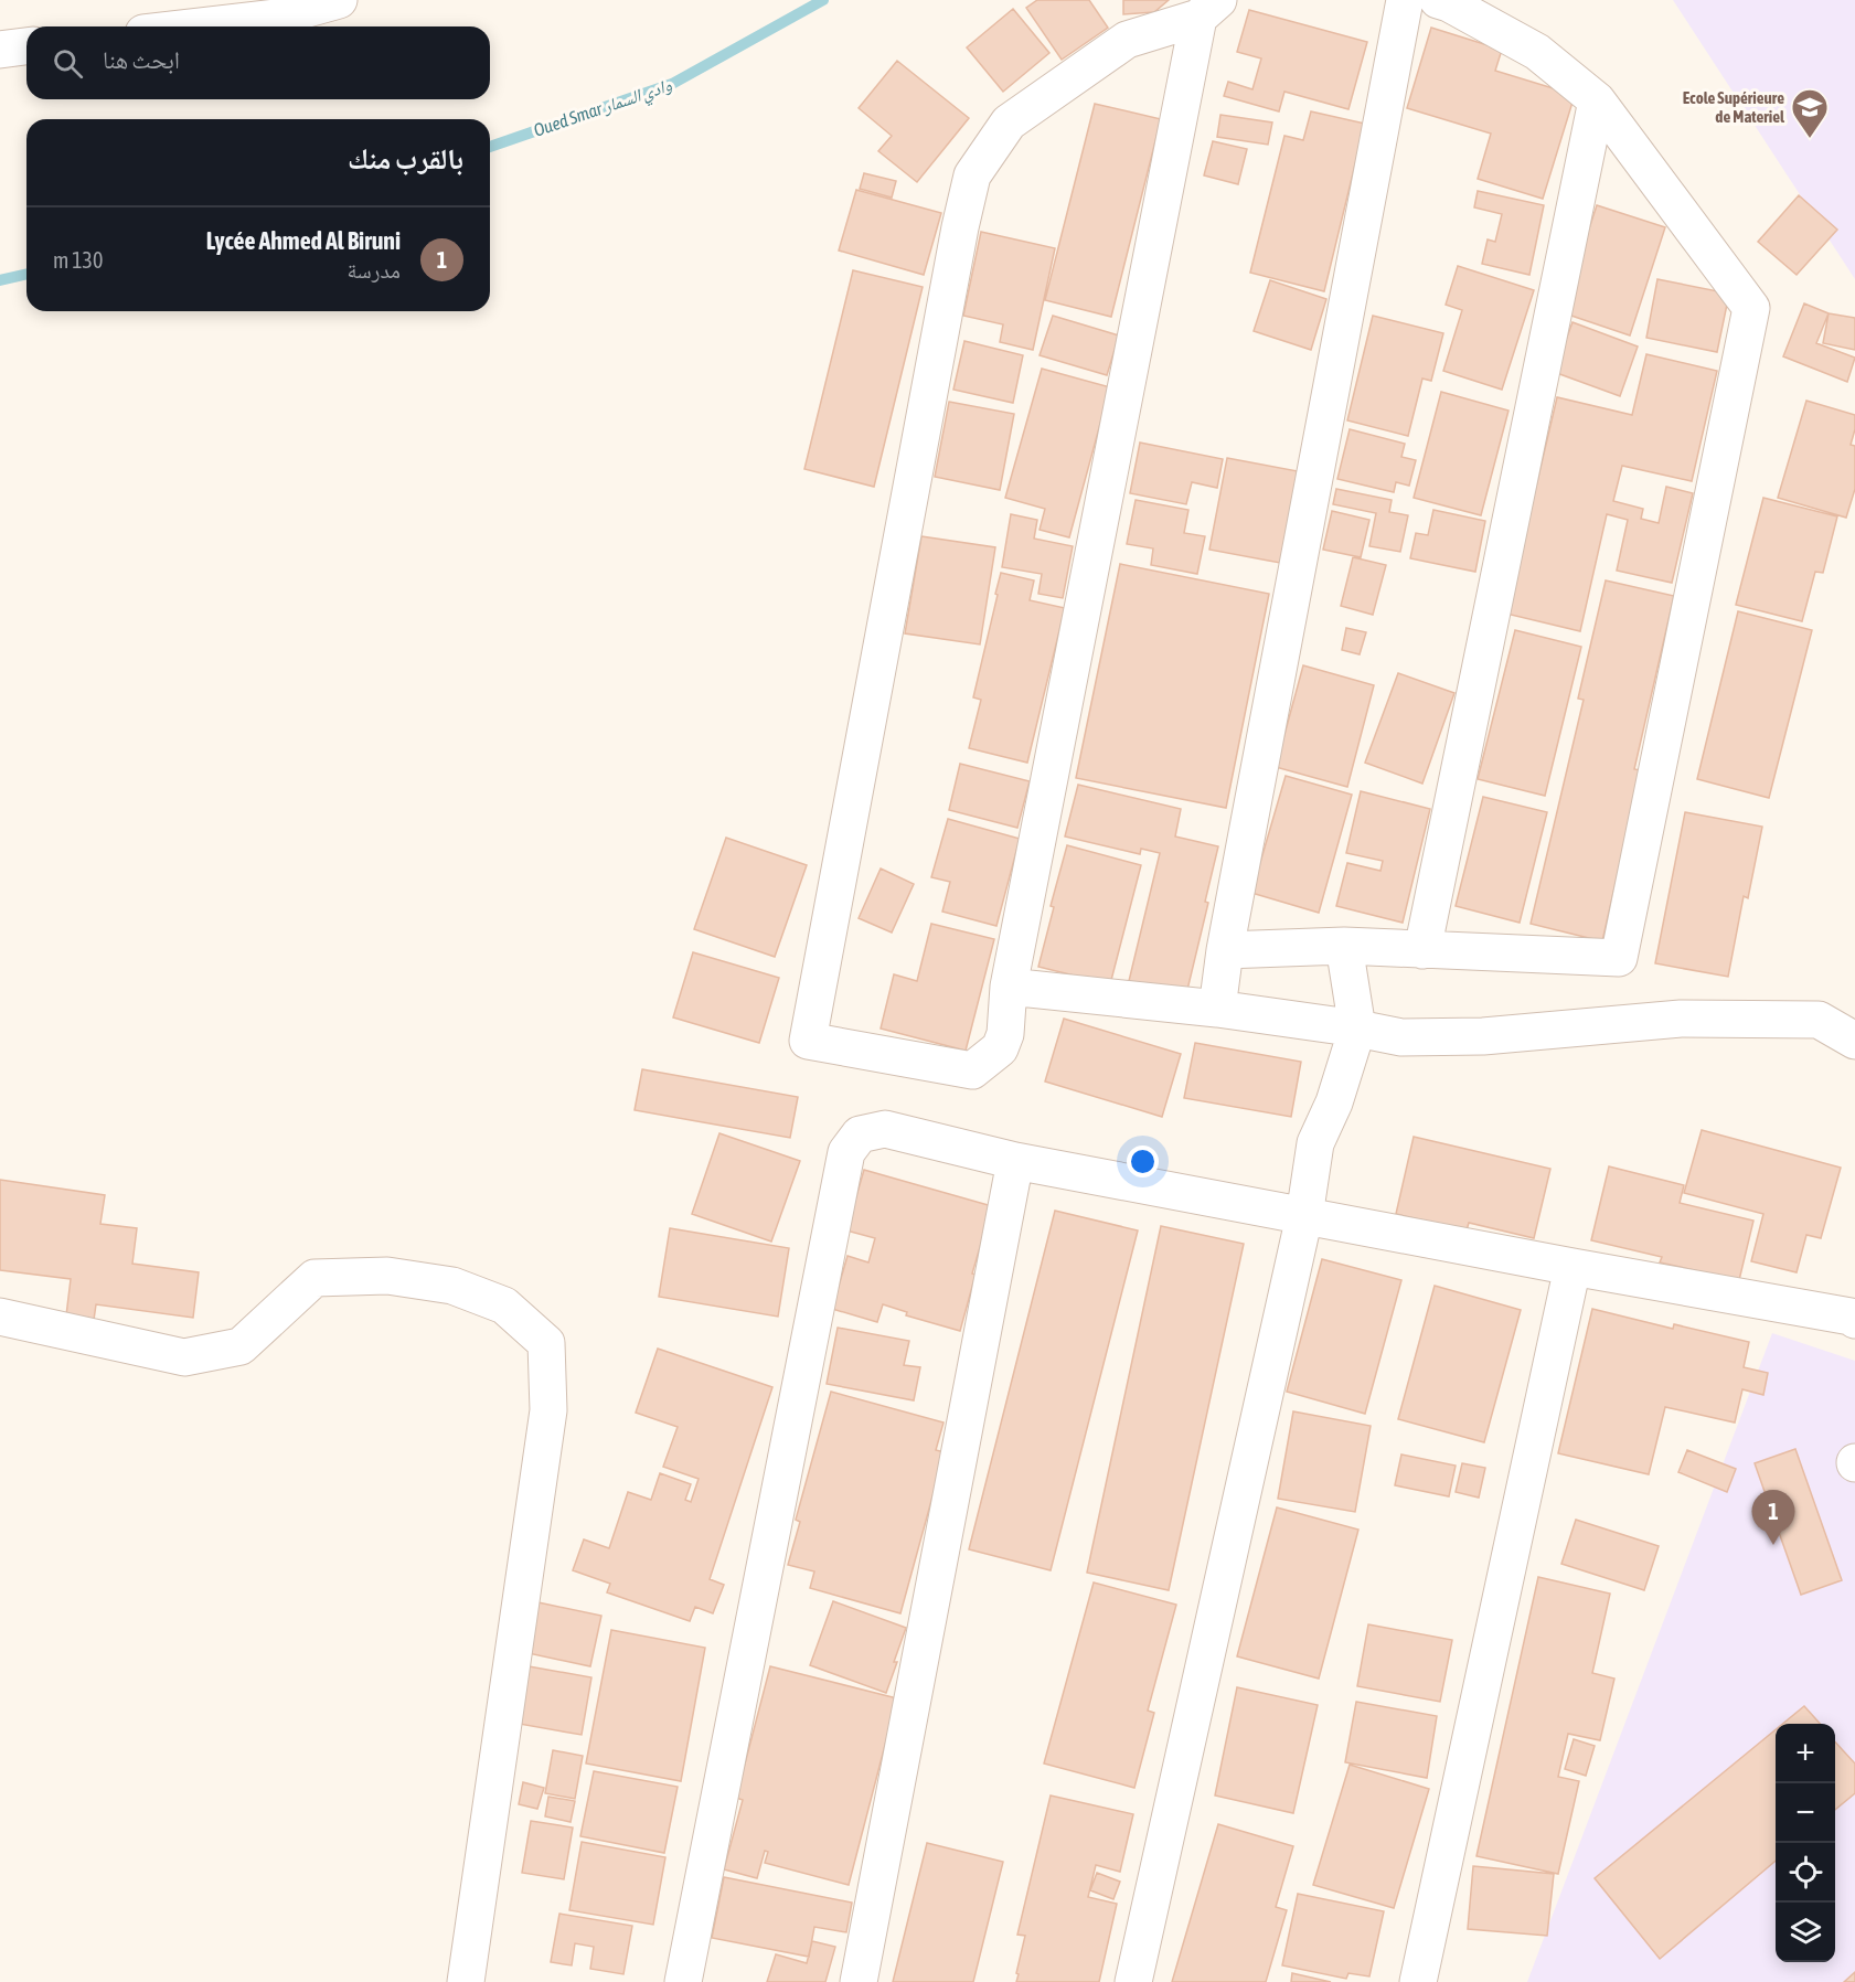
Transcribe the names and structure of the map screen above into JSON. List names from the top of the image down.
{
  "water": ["Oued Smar وادي السمار"],
  "places": {
    "school or university": ["Ecole Supérieure de Materiel"]
  },
  "page": {
    "search": "ابحث هنا",
    "heading": "بالقرب منك",
    "list": [
      {
        "mark": "1",
        "name": "Lycée Ahmed Al Biruni",
        "note": "مدرسة",
        "value": "130 m"
      }
    ],
    "pins": "1",
    "map_buttons": ["+", "−"]
  }
}
